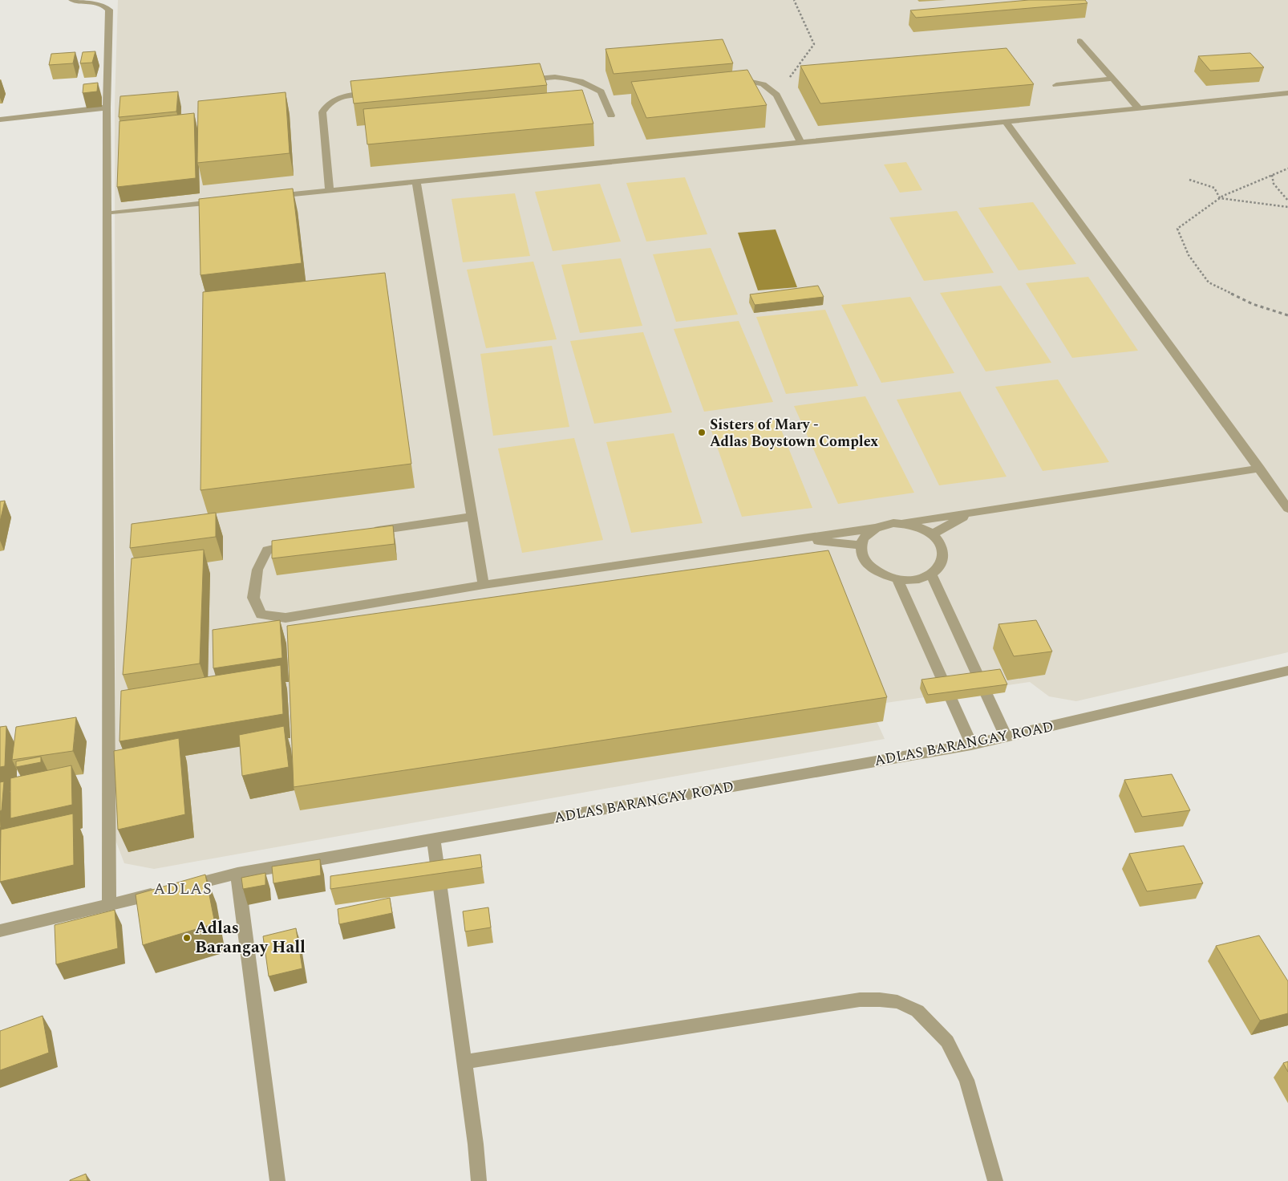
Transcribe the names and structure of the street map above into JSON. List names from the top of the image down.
{
  "streets": {
    "street": ["ADLAS BARANGAY ROAD"]
  },
  "districts": ["ADLAS"],
  "places": ["Sisters of Mary - Adlas Boystown Complex", "Adlas Barangay Hall"]
}
